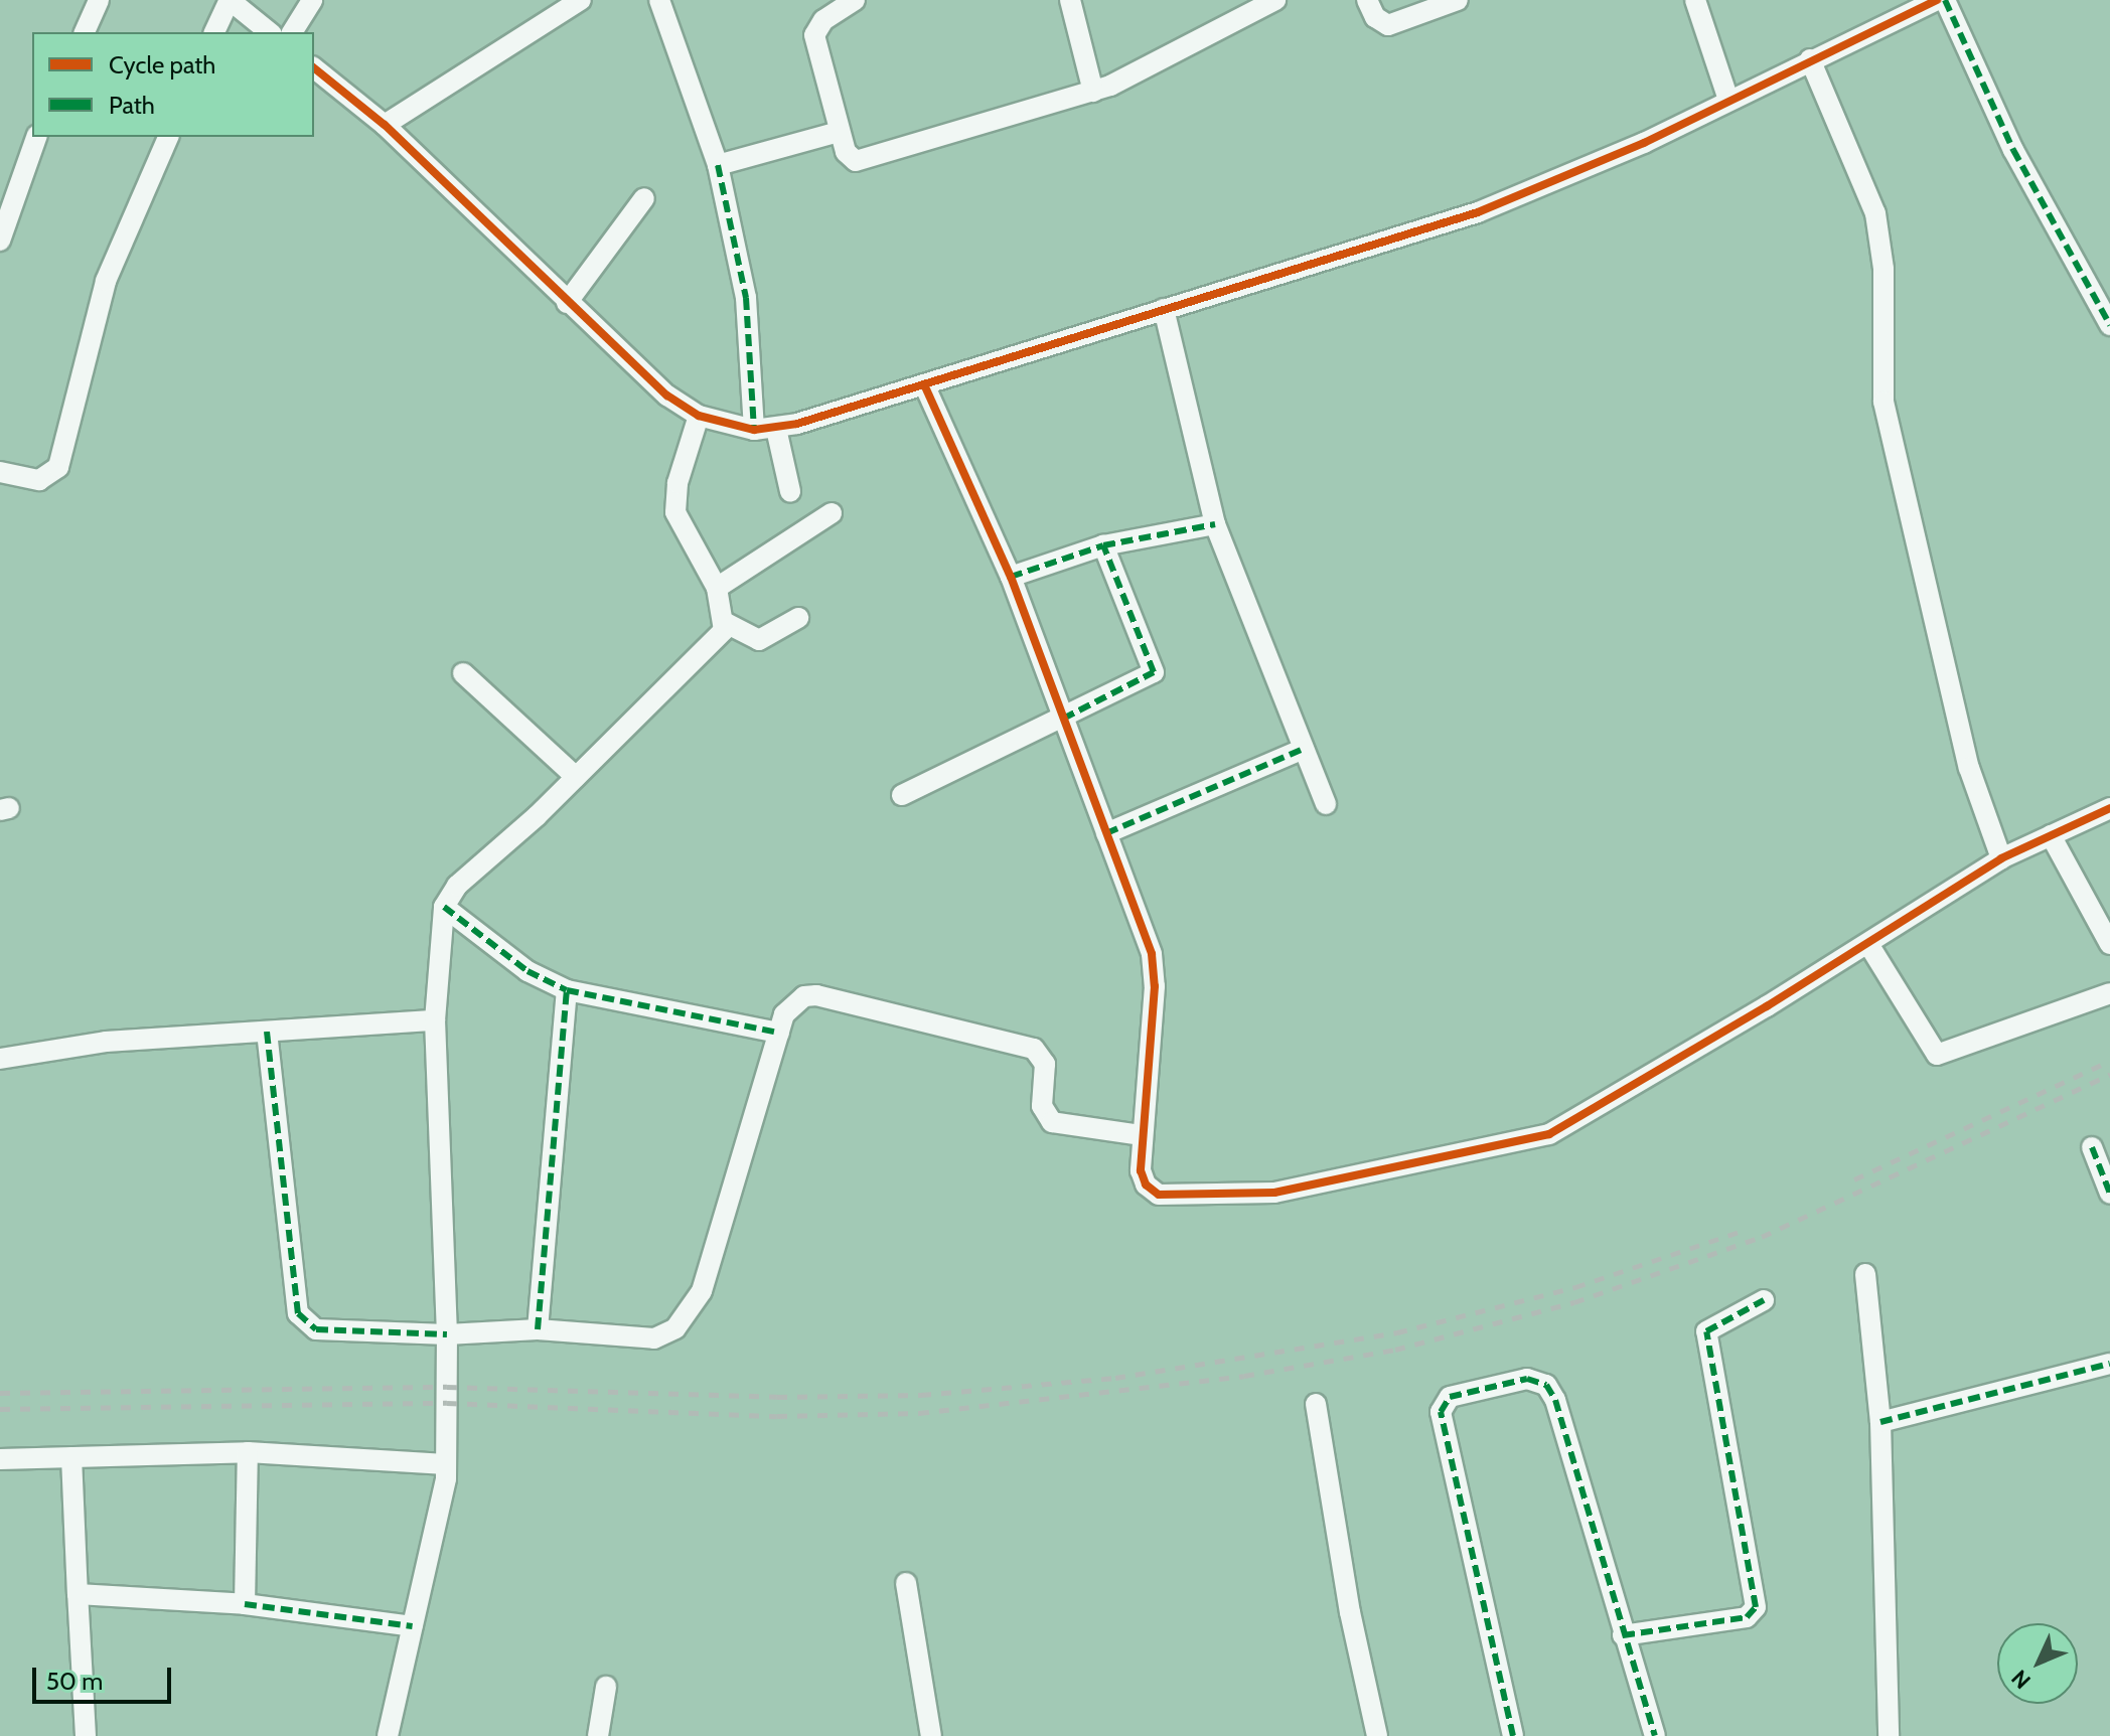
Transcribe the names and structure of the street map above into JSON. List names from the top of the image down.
{
  "legend": ["Cycle path", "Path"],
  "scale_bar": "50 m",
  "north": "bottom left"
}
